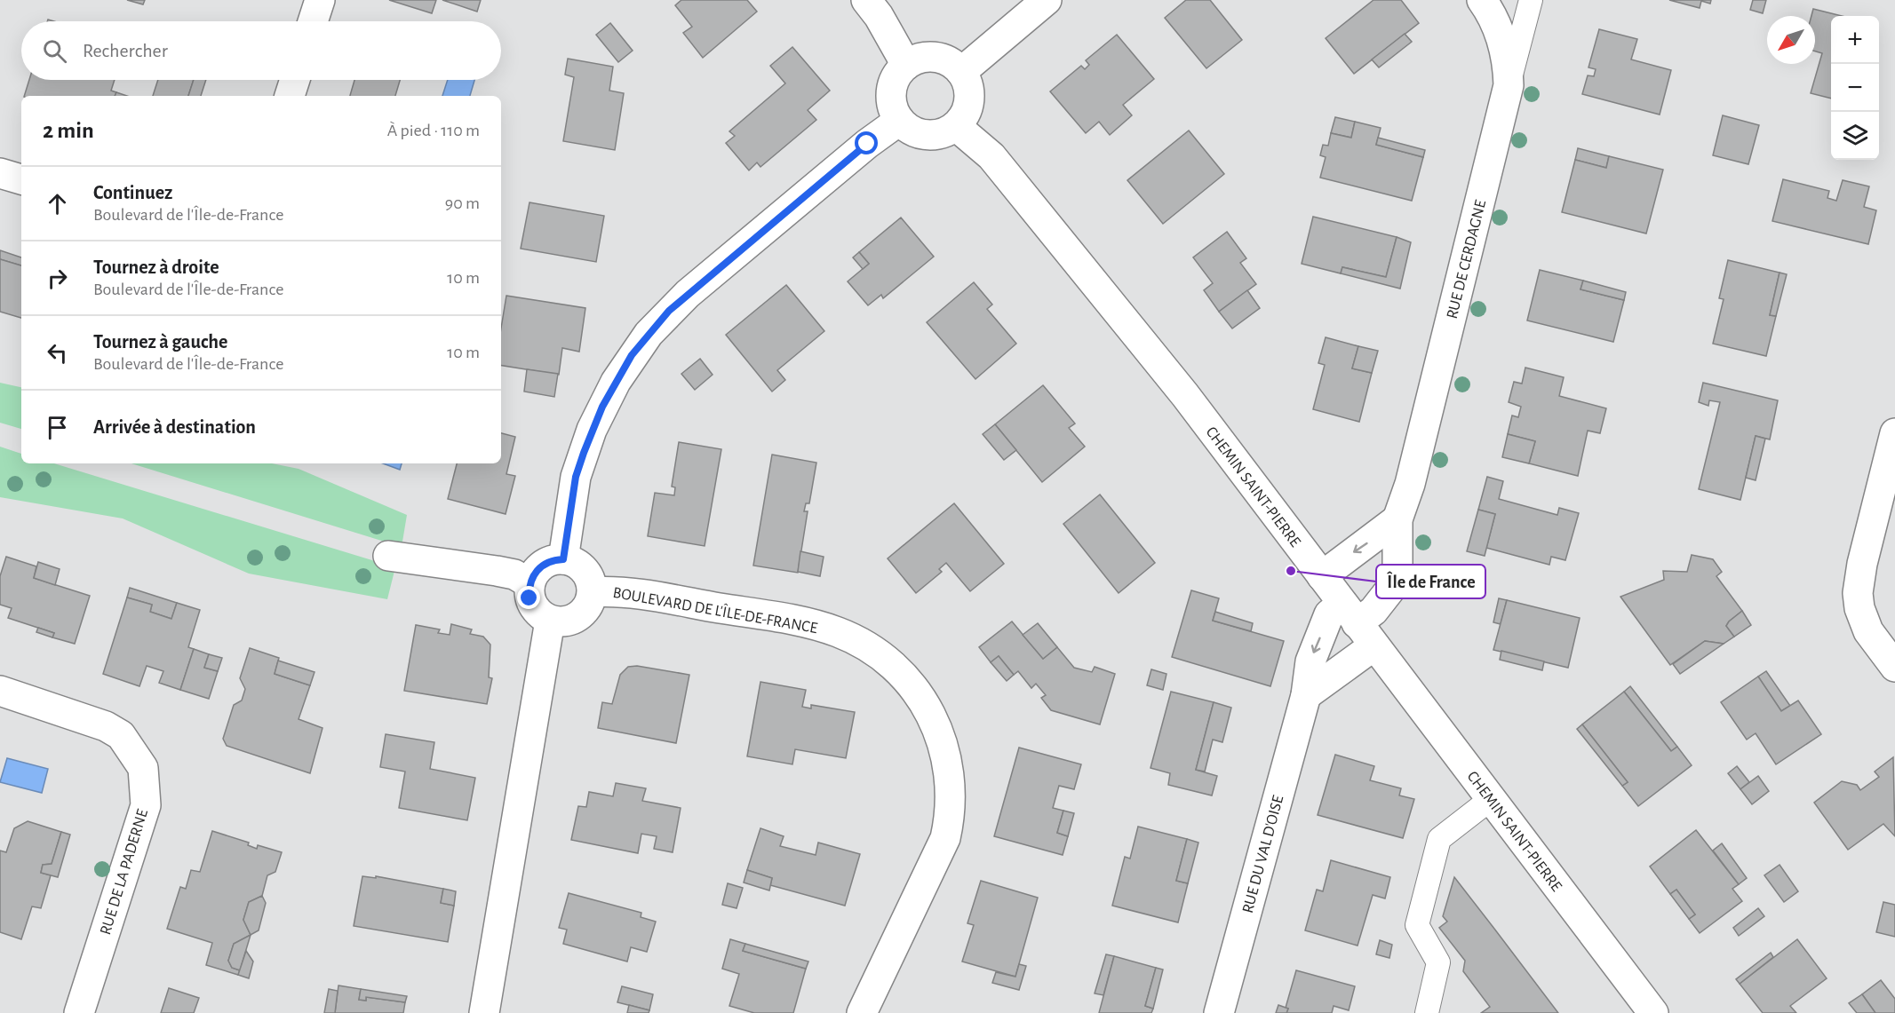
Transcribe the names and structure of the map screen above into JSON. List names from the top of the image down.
{
  "streets": {
    "street": [
      "RUE DE CERDAGNE",
      "CHEMIN SAINT-PIERRE",
      "BOULEVARD DE L'ÎLE-DE-FRANCE",
      "RUE DU VAL D'OISE",
      "RUE DE LA PADERNE"
    ]
  },
  "crossings": [
    ["RUE DE CERDAGNE", "CHEMIN SAINT-PIERRE"],
    ["RUE DE CERDAGNE", "RUE DU VAL D'OISE"],
    ["CHEMIN SAINT-PIERRE", "RUE DU VAL D'OISE"]
  ],
  "places": ["Île de France"],
  "north": "bottom left",
  "page": {
    "map_buttons": ["+", "−"],
    "search": "Rechercher",
    "heading": ["2 min", "À pied · 110 m"],
    "list": [
      ["Continuez", "Boulevard de l'Île-de-France", "90 m"],
      ["Tournez à droite", "Boulevard de l'Île-de-France", "10 m"],
      ["Tournez à gauche", "Boulevard de l'Île-de-France", "10 m"],
      "Arrivée à destination"
    ]
  }
}
